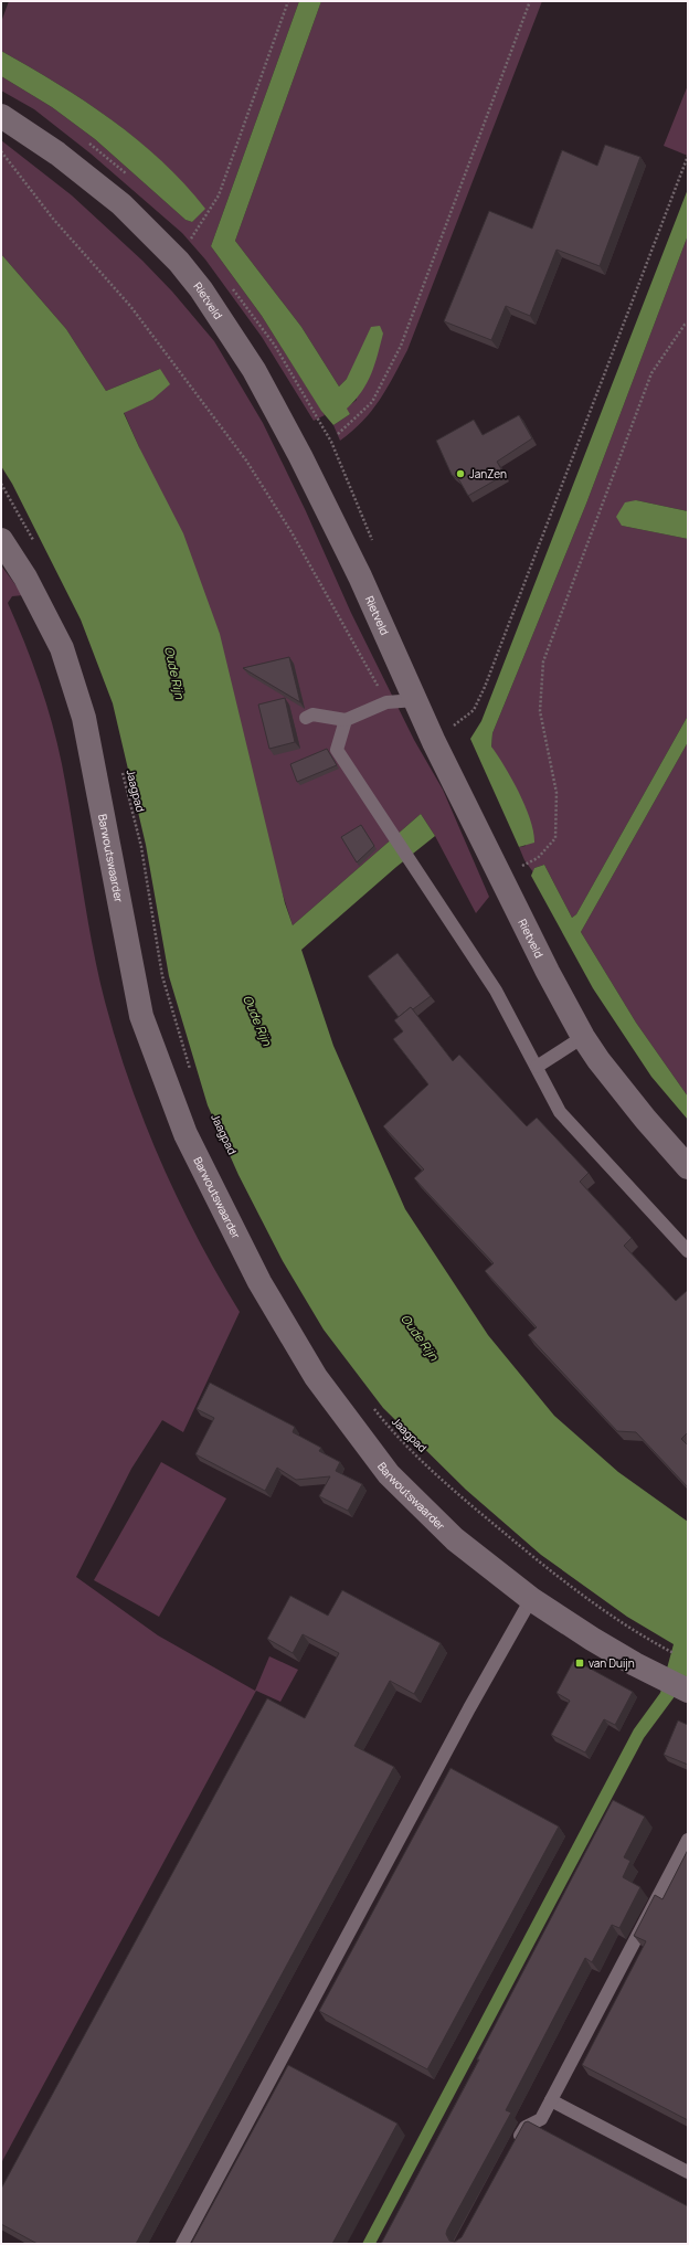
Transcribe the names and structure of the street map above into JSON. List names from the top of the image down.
{
  "streets": {
    "street": ["Rietveld", "Barwoutswaarder"],
    "path": ["Jaagpad"]
  },
  "water": ["Oude Rijn"],
  "places": {
    "other": ["JanZen"],
    "transit": ["van Duijn"]
  }
}
